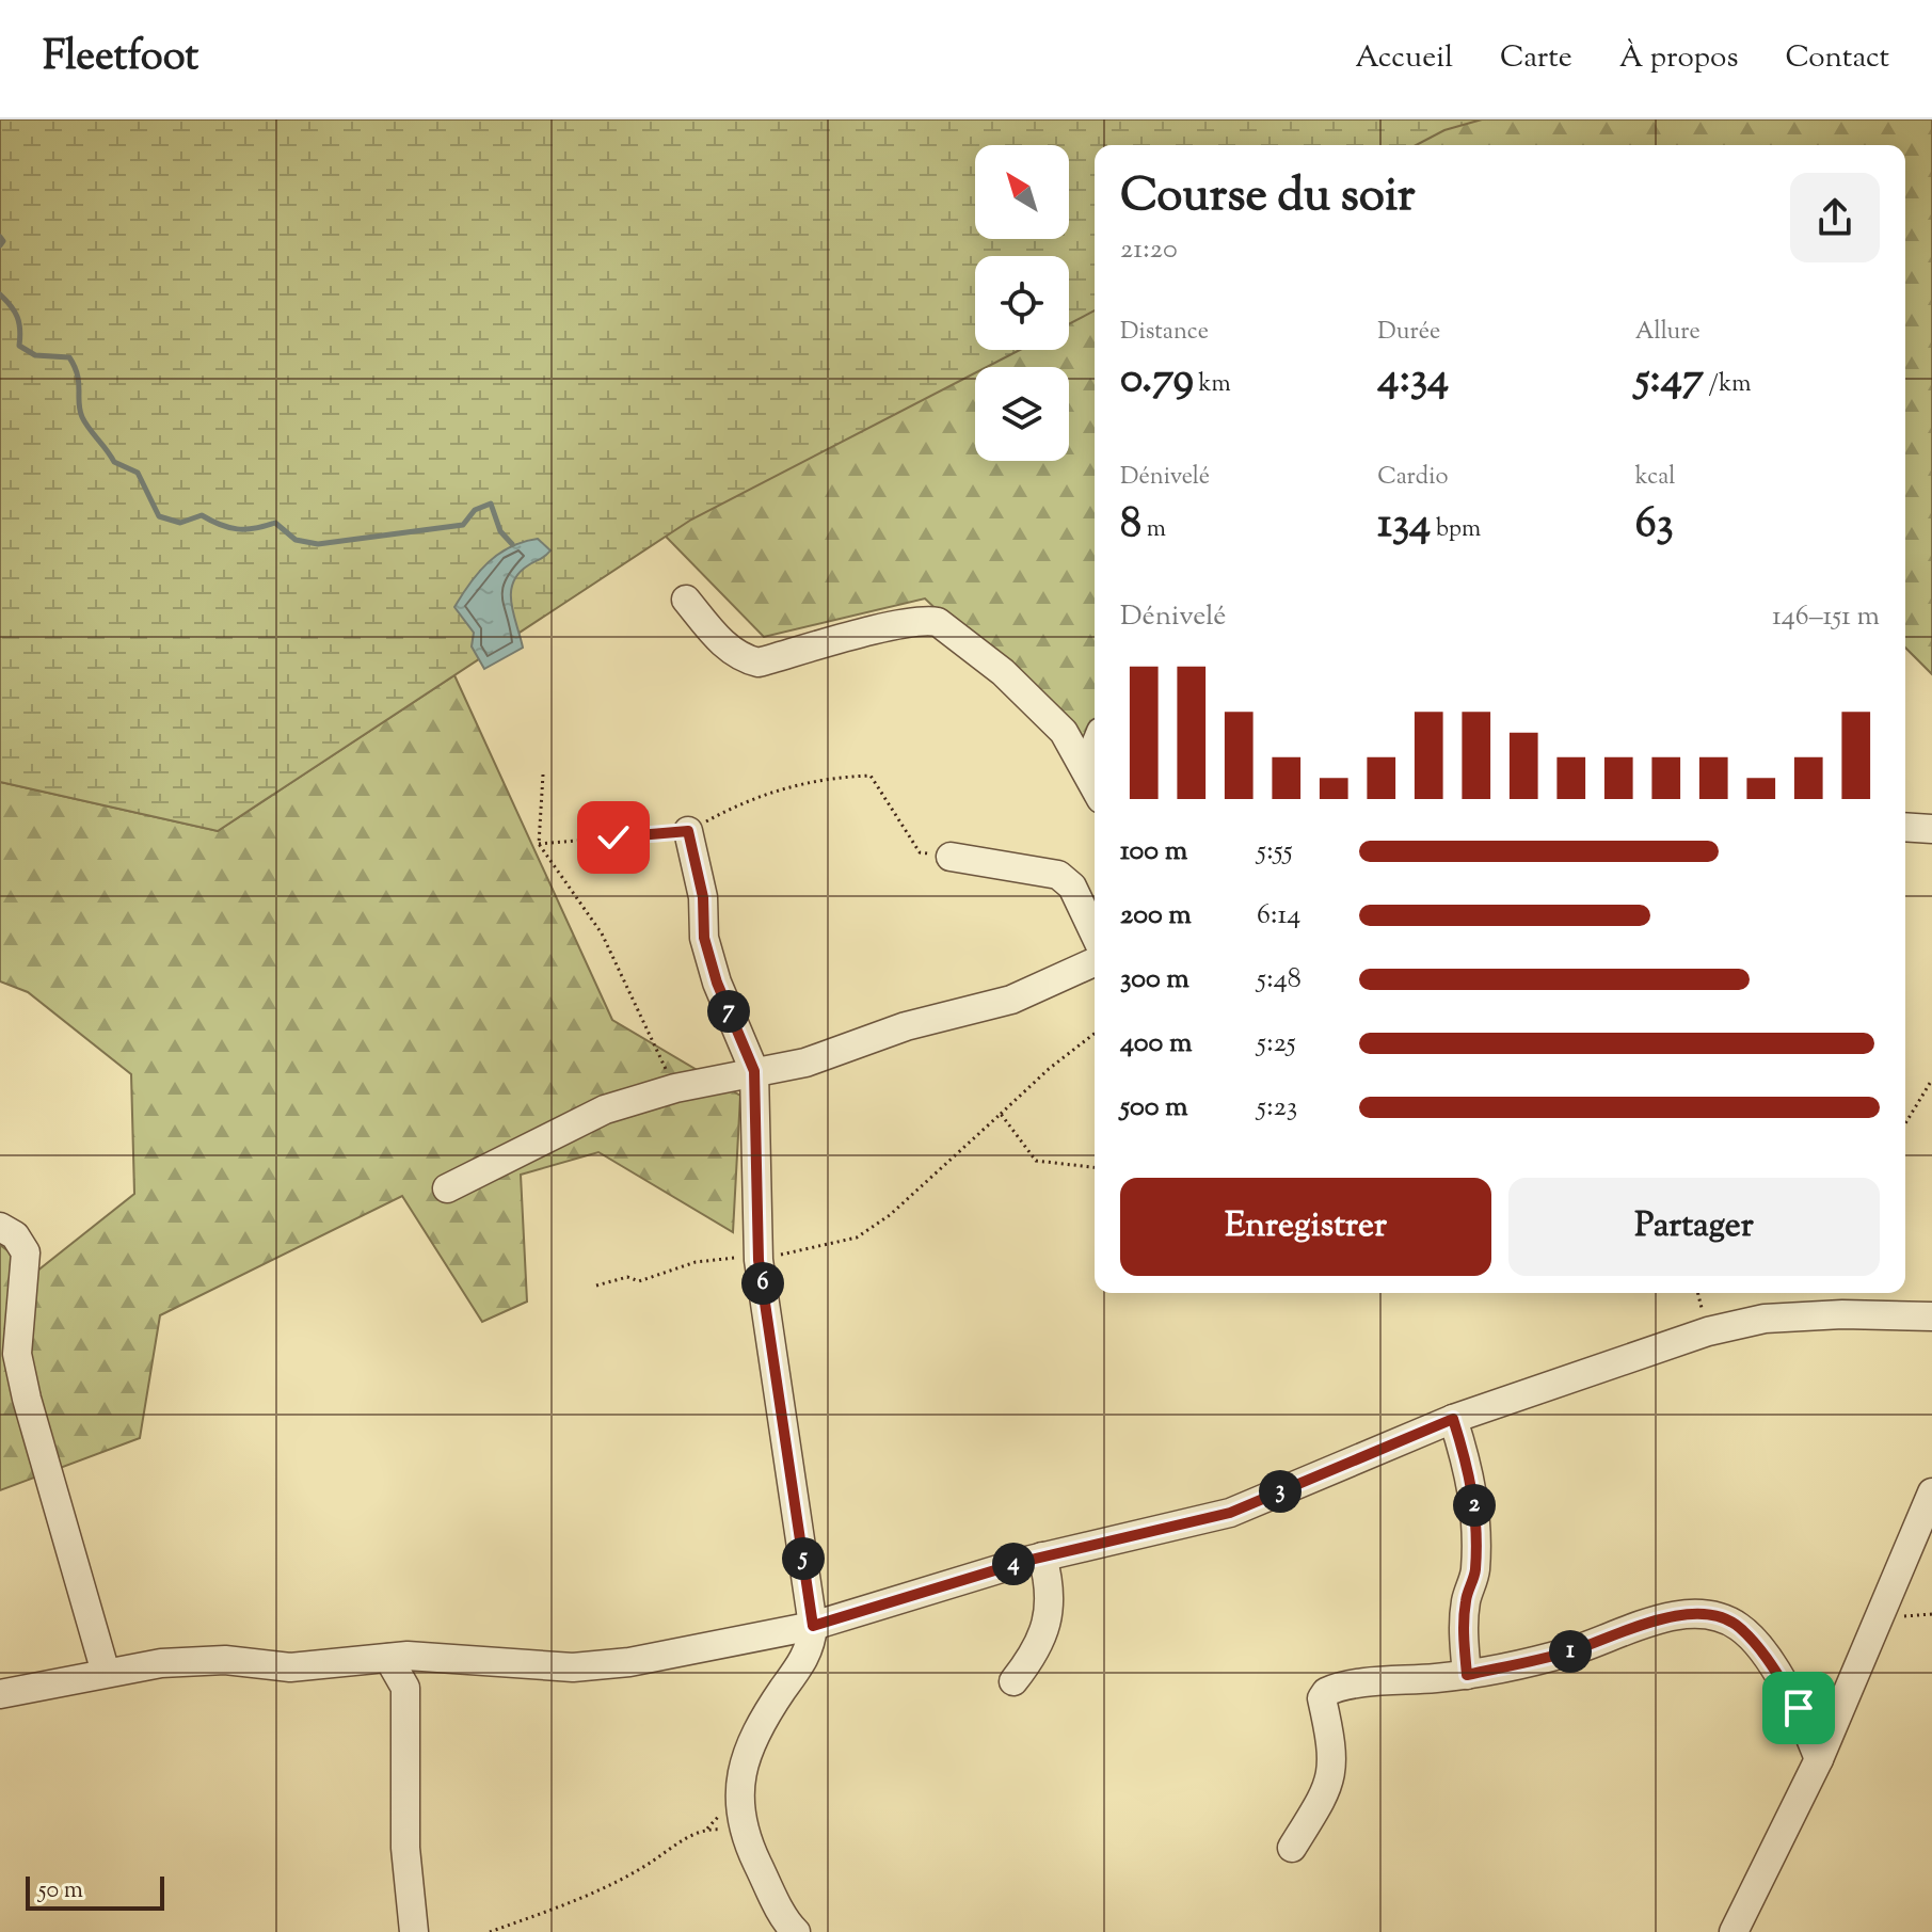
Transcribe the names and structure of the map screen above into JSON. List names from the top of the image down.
{
  "scale_bar": "50 m",
  "north": "top left",
  "page": {
    "header": "Fleetfoot",
    "nav": [
      "Accueil",
      "Carte",
      "À propos",
      "Contact"
    ],
    "heading": ["Course du soir", "21:20"],
    "stats": [
      ["Distance", "0.79 km"],
      ["Durée", "4:34"],
      ["Allure", "5:47 /km"],
      ["Dénivelé", "8 m"],
      ["Cardio", "134 bpm"],
      ["kcal", "63"]
    ],
    "chart": ["Dénivelé", "146–151 m"],
    "list": [
      {
        "name": "100 m",
        "note": "5:55"
      },
      {
        "name": "200 m",
        "note": "6:14"
      },
      {
        "name": "300 m",
        "note": "5:48"
      },
      {
        "name": "400 m",
        "note": "5:25"
      },
      {
        "name": "500 m",
        "note": "5:23"
      }
    ],
    "pins": [
      "7",
      "6",
      "3",
      "2",
      "5",
      "4",
      "1"
    ],
    "buttons": ["Enregistrer", "Partager"],
    "scale": "50 m"
  }
}
